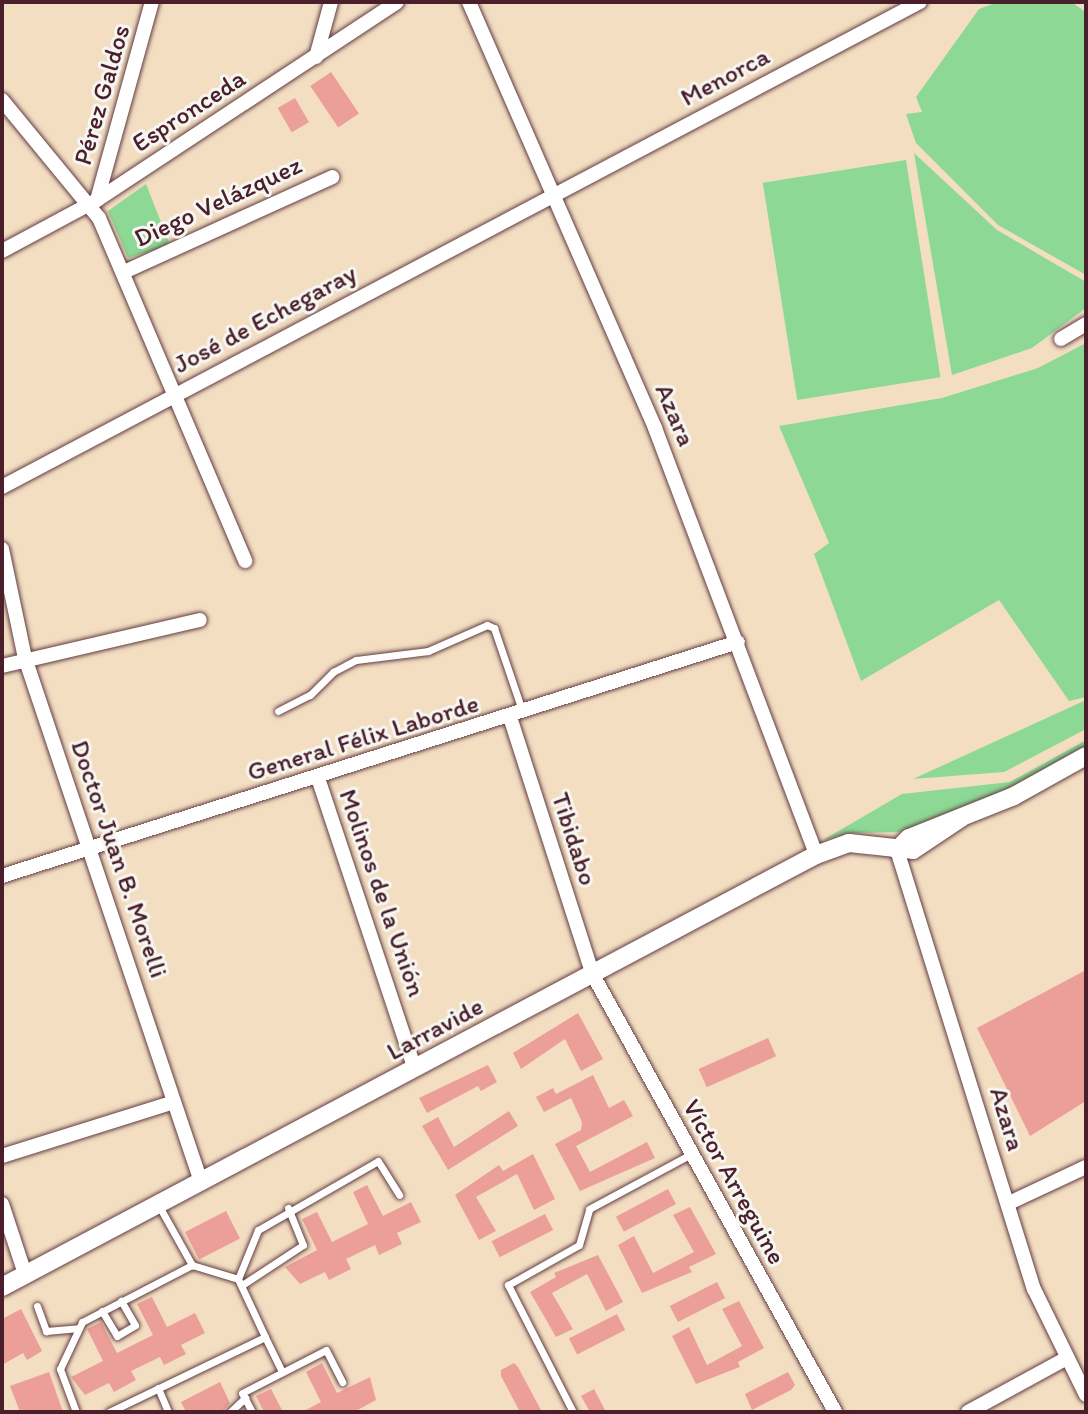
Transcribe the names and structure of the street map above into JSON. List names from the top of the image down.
{
  "streets": {
    "street": [
      "Menorca",
      "Pérez Galdos",
      "Espronceda",
      "Diego Velázquez",
      "José de Echegaray",
      "Azara",
      "General Félix Laborde",
      "Tibidabo",
      "Doctor Juan B. Morelli",
      "Molinos de la Unión",
      "Larravide",
      "Víctor Arreguine"
    ]
  },
  "crossings": [
    ["Menorca", "José de Echegaray"],
    ["Menorca", "Azara"],
    ["Pérez Galdos", "Espronceda"],
    ["José de Echegaray", "Azara"],
    ["Azara", "General Félix Laborde"],
    ["Azara", "Larravide"],
    ["General Félix Laborde", "Tibidabo"],
    ["General Félix Laborde", "Doctor Juan B. Morelli"],
    ["General Félix Laborde", "Molinos de la Unión"],
    ["Tibidabo", "Larravide"],
    ["Tibidabo", "Víctor Arreguine"],
    ["Doctor Juan B. Morelli", "Larravide"],
    ["Molinos de la Unión", "Larravide"],
    ["Larravide", "Víctor Arreguine"]
  ]
}
